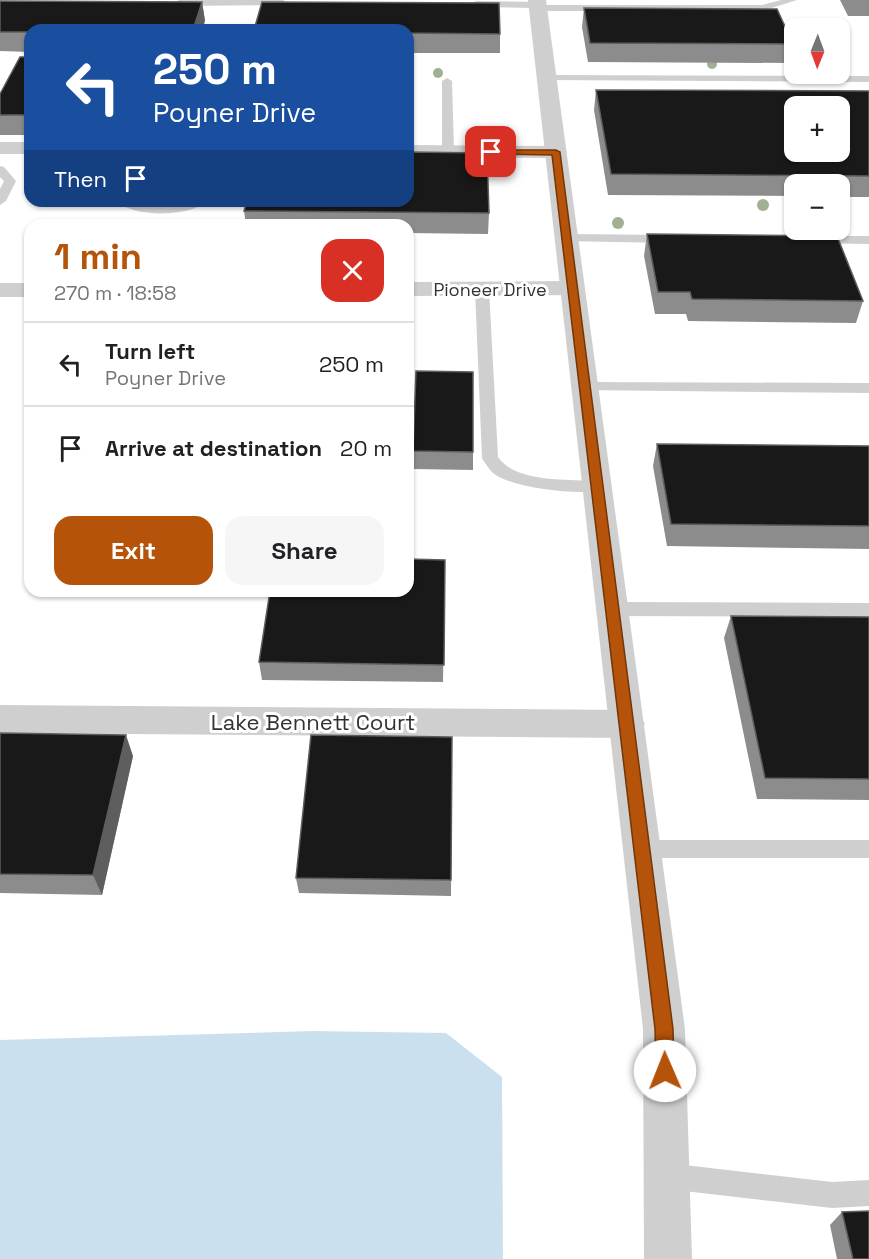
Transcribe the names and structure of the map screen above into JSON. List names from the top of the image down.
{
  "streets": {
    "street": ["Pioneer Drive", "Lake Bennett Court"]
  },
  "north": "bottom",
  "page": {
    "map_buttons": ["+", "−"],
    "turn": ["250 m", "Poyner Drive"],
    "then": "Then",
    "heading": ["1 min", "270 m · 18:58"],
    "list": [
      {
        "name": "Turn left",
        "note": "Poyner Drive",
        "value": "250 m"
      },
      {
        "name": "Arrive at destination",
        "value": "20 m"
      }
    ],
    "buttons": ["Exit", "Share"]
  }
}
